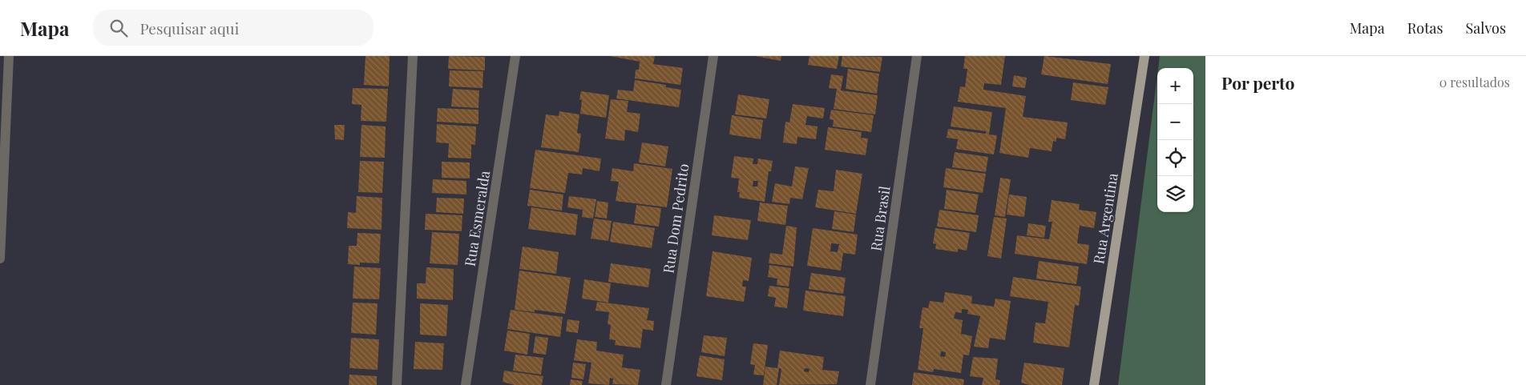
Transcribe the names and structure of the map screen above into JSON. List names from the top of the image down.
{
  "streets": {
    "main road": ["Rua Argentina"],
    "street": ["Rua Esmeralda", "Rua Dom Pedrito", "Rua Brasil"]
  },
  "page": {
    "header": "Mapa",
    "search": "Pesquisar aqui",
    "nav": ["Mapa", "Rotas", "Salvos"],
    "heading": ["Por perto", "0 resultados"],
    "map_buttons": ["+", "−"]
  }
}
